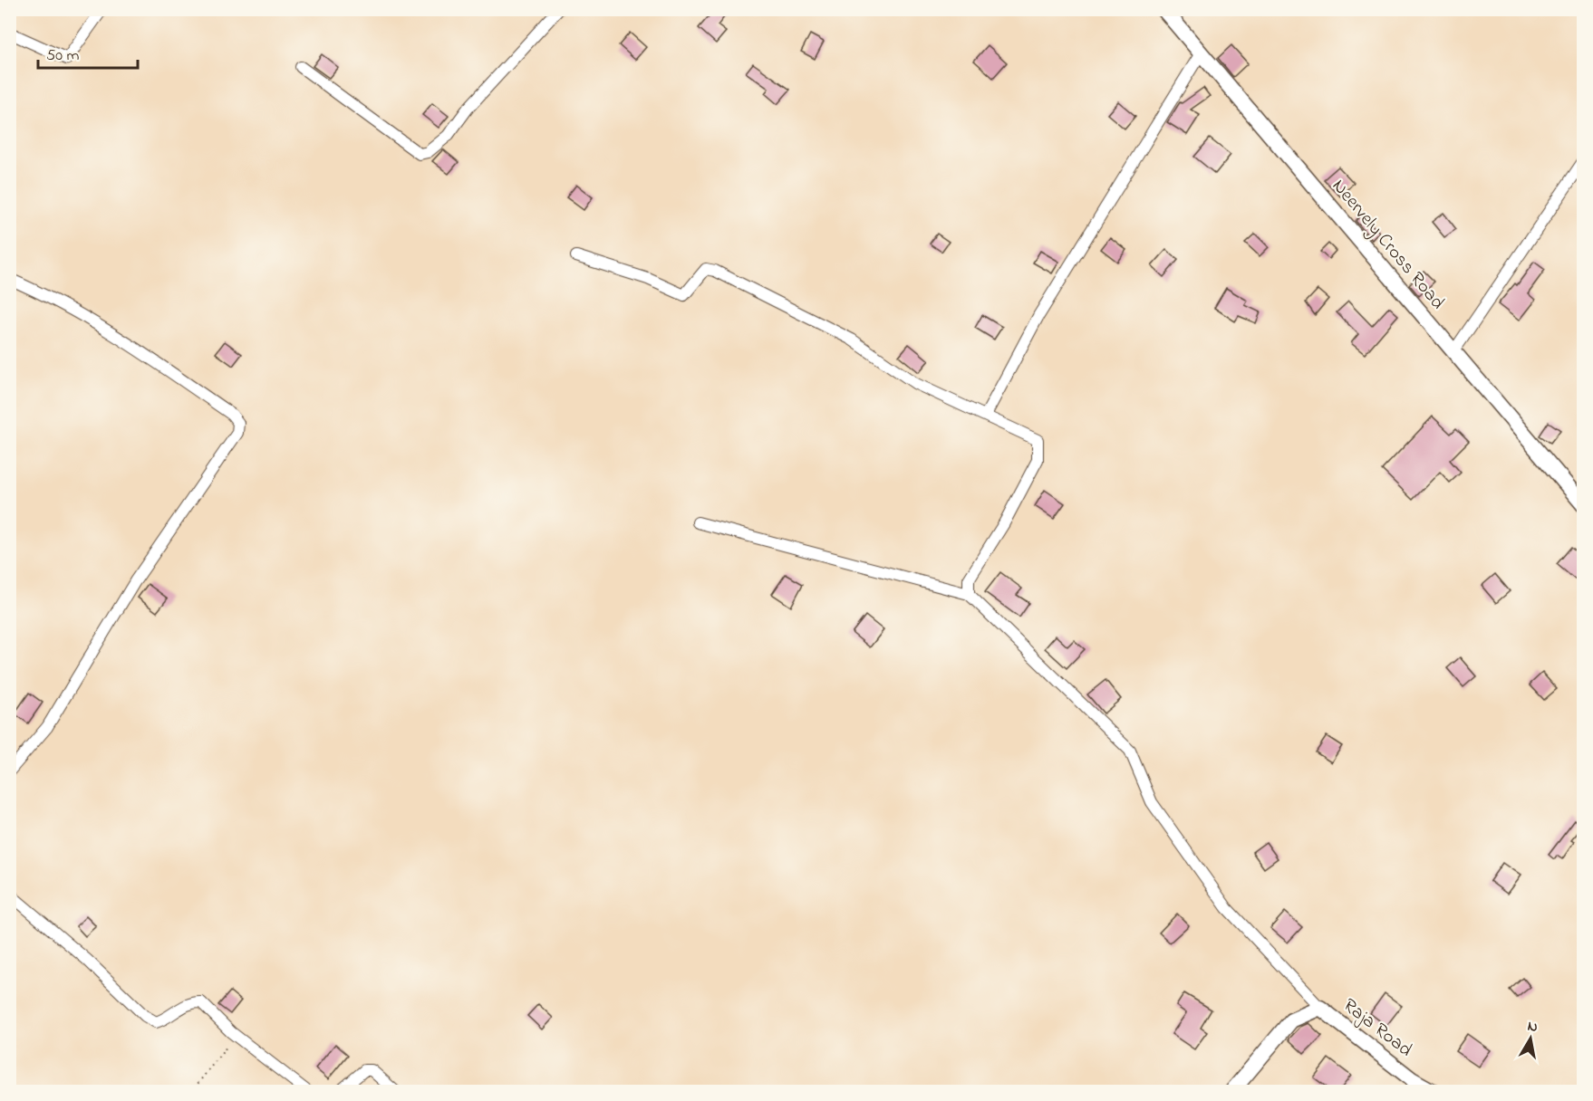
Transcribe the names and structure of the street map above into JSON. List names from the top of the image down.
{
  "streets": {
    "street": ["Neervely Cross Road", "Raja Road"]
  },
  "scale_bar": "50 m",
  "north": "top"
}
